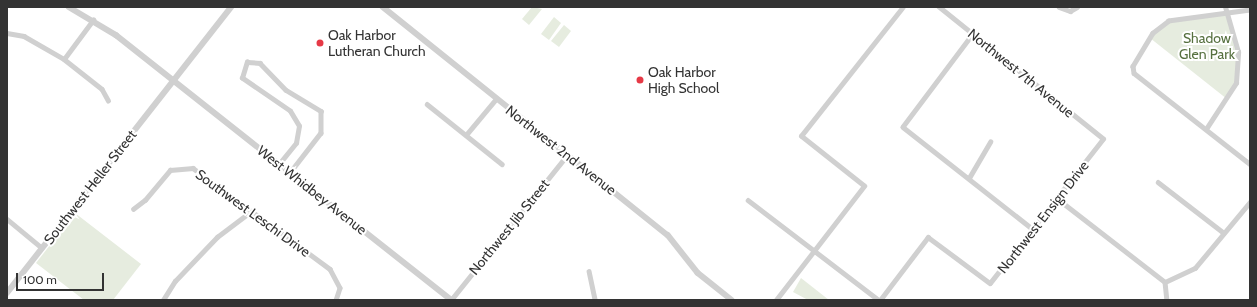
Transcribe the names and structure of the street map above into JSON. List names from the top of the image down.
{
  "streets": {
    "street": [
      "Northwest 7th Avenue",
      "Northwest 2nd Avenue",
      "Southwest Heller Street",
      "West Whidbey Avenue",
      "Southwest Leschi Drive",
      "Northwest Ensign Drive",
      "Northwest Jib Street"
    ]
  },
  "crossings": [
    ["Northwest 7th Avenue", "Northwest Ensign Drive"],
    ["Northwest 2nd Avenue", "Northwest Jib Street"],
    ["Southwest Heller Street", "West Whidbey Avenue"],
    ["West Whidbey Avenue", "Northwest Jib Street"]
  ],
  "parks": ["Shadow Glen Park"],
  "places": ["Oak Harbor Lutheran Church", "Oak Harbor High School"],
  "scale_bar": "100 m"
}
